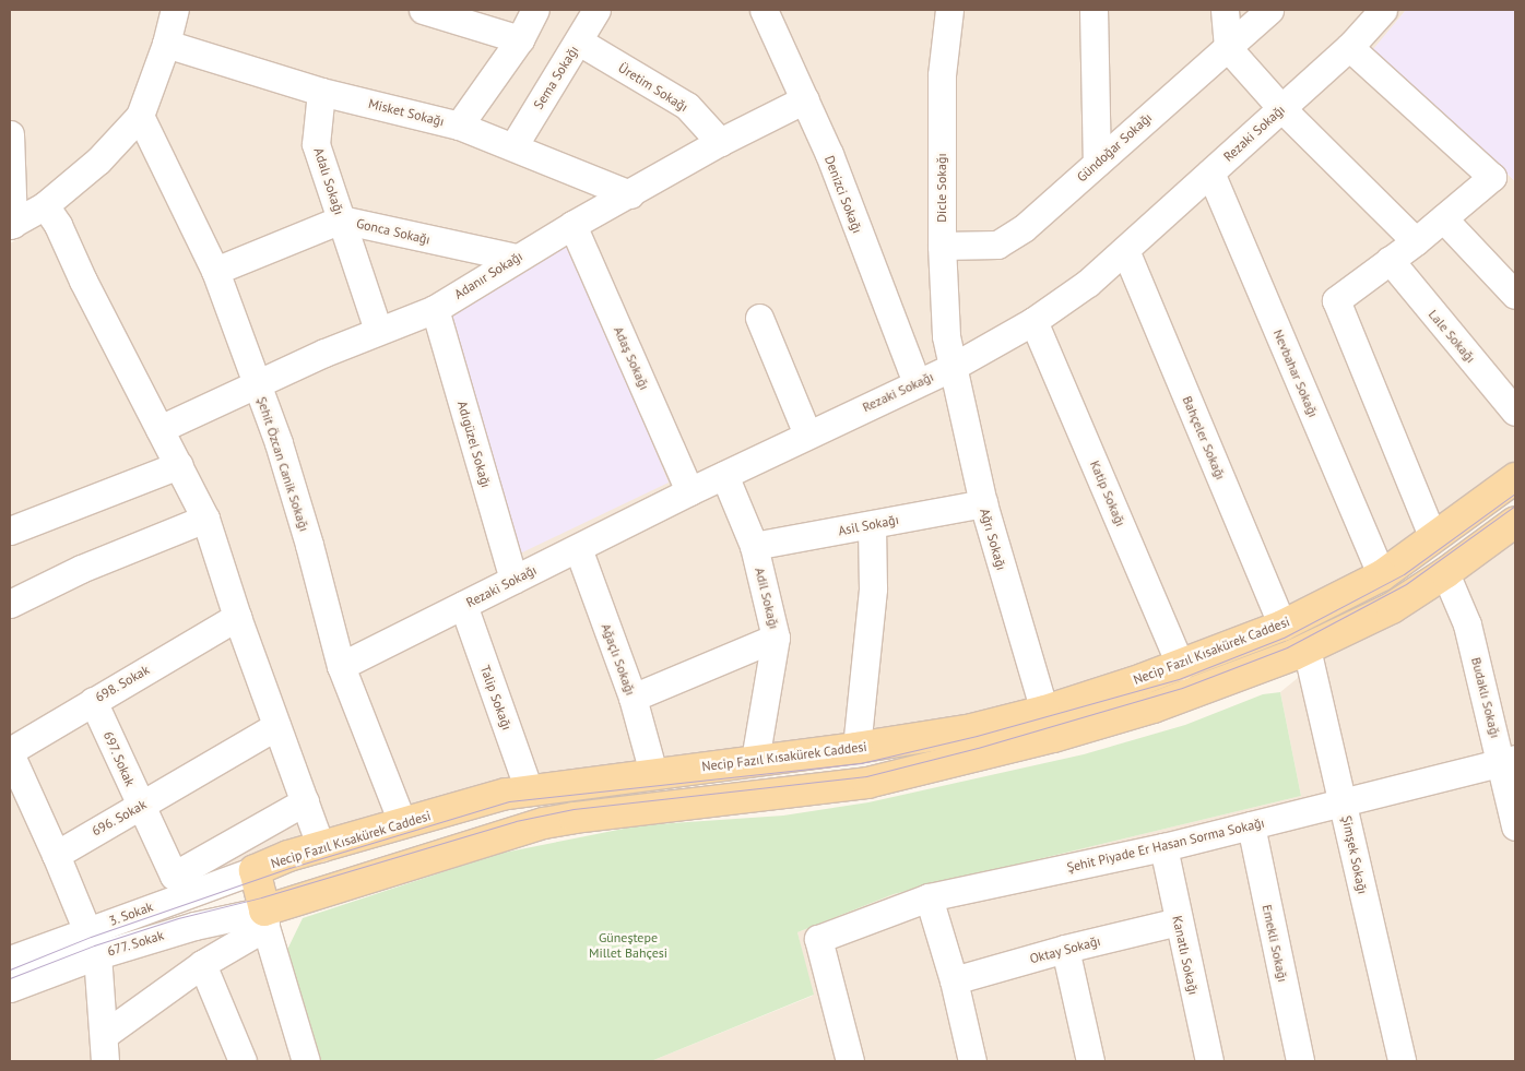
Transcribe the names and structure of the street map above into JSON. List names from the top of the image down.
{
  "streets": {
    "main road": ["Necip Fazıl Kısakürek Caddesi"],
    "street": [
      "Sema Sokağı",
      "Üretim Sokağı",
      "Misket Sokağı",
      "Rezaki Sokağı",
      "Gündoğar Sokağı",
      "Adalı Sokağı",
      "Dicle Sokağı",
      "Denizci Sokağı",
      "Gonca Sokağı",
      "Adanır Sokağı",
      "Lale Sokağı",
      "Adaş Sokağı",
      "Nevbahar Sokağı",
      "Bahçeler Sokağı",
      "Adıgüzel Sokağı",
      "Şehit Özcan Canik Sokağı",
      "Katip Sokağı",
      "Asil Sokağı",
      "Ağrı Sokağı",
      "Adil Sokağı",
      "Ağaçlı Sokağı",
      "698. Sokak",
      "Talip Sokağı",
      "Budaklı Sokağı",
      "697. Sokak",
      "696. Sokak",
      "Şehit Piyade Er Hasan Sorma Sokağı",
      "Şimşek Sokağı",
      "3. Sokak",
      "677. Sokak",
      "Emekli Sokağı",
      "Oktay Sokağı",
      "Kanatlı Sokağı"
    ]
  },
  "crossings": [
    ["Sema Sokağı", "Üretim Sokağı"],
    ["Sema Sokağı", "Misket Sokağı"],
    ["Üretim Sokağı", "Adanır Sokağı"],
    ["Misket Sokağı", "Adalı Sokağı"],
    ["Misket Sokağı", "Adanır Sokağı"],
    ["Rezaki Sokağı", "Dicle Sokağı"],
    ["Rezaki Sokağı", "Denizci Sokağı"],
    ["Rezaki Sokağı", "Adaş Sokağı"],
    ["Rezaki Sokağı", "Nevbahar Sokağı"],
    ["Rezaki Sokağı", "Bahçeler Sokağı"],
    ["Rezaki Sokağı", "Adıgüzel Sokağı"],
    ["Rezaki Sokağı", "Şehit Özcan Canik Sokağı"],
    ["Rezaki Sokağı", "Katip Sokağı"],
    ["Rezaki Sokağı", "Ağrı Sokağı"],
    ["Rezaki Sokağı", "Adil Sokağı"],
    ["Rezaki Sokağı", "Ağaçlı Sokağı"],
    ["Rezaki Sokağı", "Talip Sokağı"],
    ["Gündoğar Sokağı", "Dicle Sokağı"],
    ["Adalı Sokağı", "Gonca Sokağı"],
    ["Adalı Sokağı", "Adanır Sokağı"],
    ["Dicle Sokağı", "Ağrı Sokağı"],
    ["Denizci Sokağı", "Adanır Sokağı"],
    ["Gonca Sokağı", "Adanır Sokağı"],
    ["Gonca Sokağı", "Şehit Özcan Canik Sokağı"],
    ["Adanır Sokağı", "Adaş Sokağı"],
    ["Adanır Sokağı", "Adıgüzel Sokağı"],
    ["Adanır Sokağı", "Şehit Özcan Canik Sokağı"],
    ["Nevbahar Sokağı", "Necip Fazıl Kısakürek Caddesi"],
    ["Bahçeler Sokağı", "Necip Fazıl Kısakürek Caddesi"],
    ["Şehit Özcan Canik Sokağı", "Necip Fazıl Kısakürek Caddesi"],
    ["Katip Sokağı", "Necip Fazıl Kısakürek Caddesi"],
    ["Asil Sokağı", "Ağrı Sokağı"],
    ["Asil Sokağı", "Adil Sokağı"],
    ["Ağrı Sokağı", "Necip Fazıl Kısakürek Caddesi"],
    ["Adil Sokağı", "Necip Fazıl Kısakürek Caddesi"],
    ["Necip Fazıl Kısakürek Caddesi", "Ağaçlı Sokağı"],
    ["Necip Fazıl Kısakürek Caddesi", "Talip Sokağı"],
    ["Necip Fazıl Kısakürek Caddesi", "3. Sokak"],
    ["Necip Fazıl Kısakürek Caddesi", "677. Sokak"],
    ["698. Sokak", "697. Sokak"],
    ["Budaklı Sokağı", "Şehit Piyade Er Hasan Sorma Sokağı"],
    ["697. Sokak", "696. Sokak"],
    ["Şehit Piyade Er Hasan Sorma Sokağı", "Şimşek Sokağı"],
    ["Şehit Piyade Er Hasan Sorma Sokağı", "Emekli Sokağı"],
    ["Şehit Piyade Er Hasan Sorma Sokağı", "Kanatlı Sokağı"],
    ["Oktay Sokağı", "Kanatlı Sokağı"]
  ],
  "parks": ["Güneştepe Millet Bahçesi"]
}
